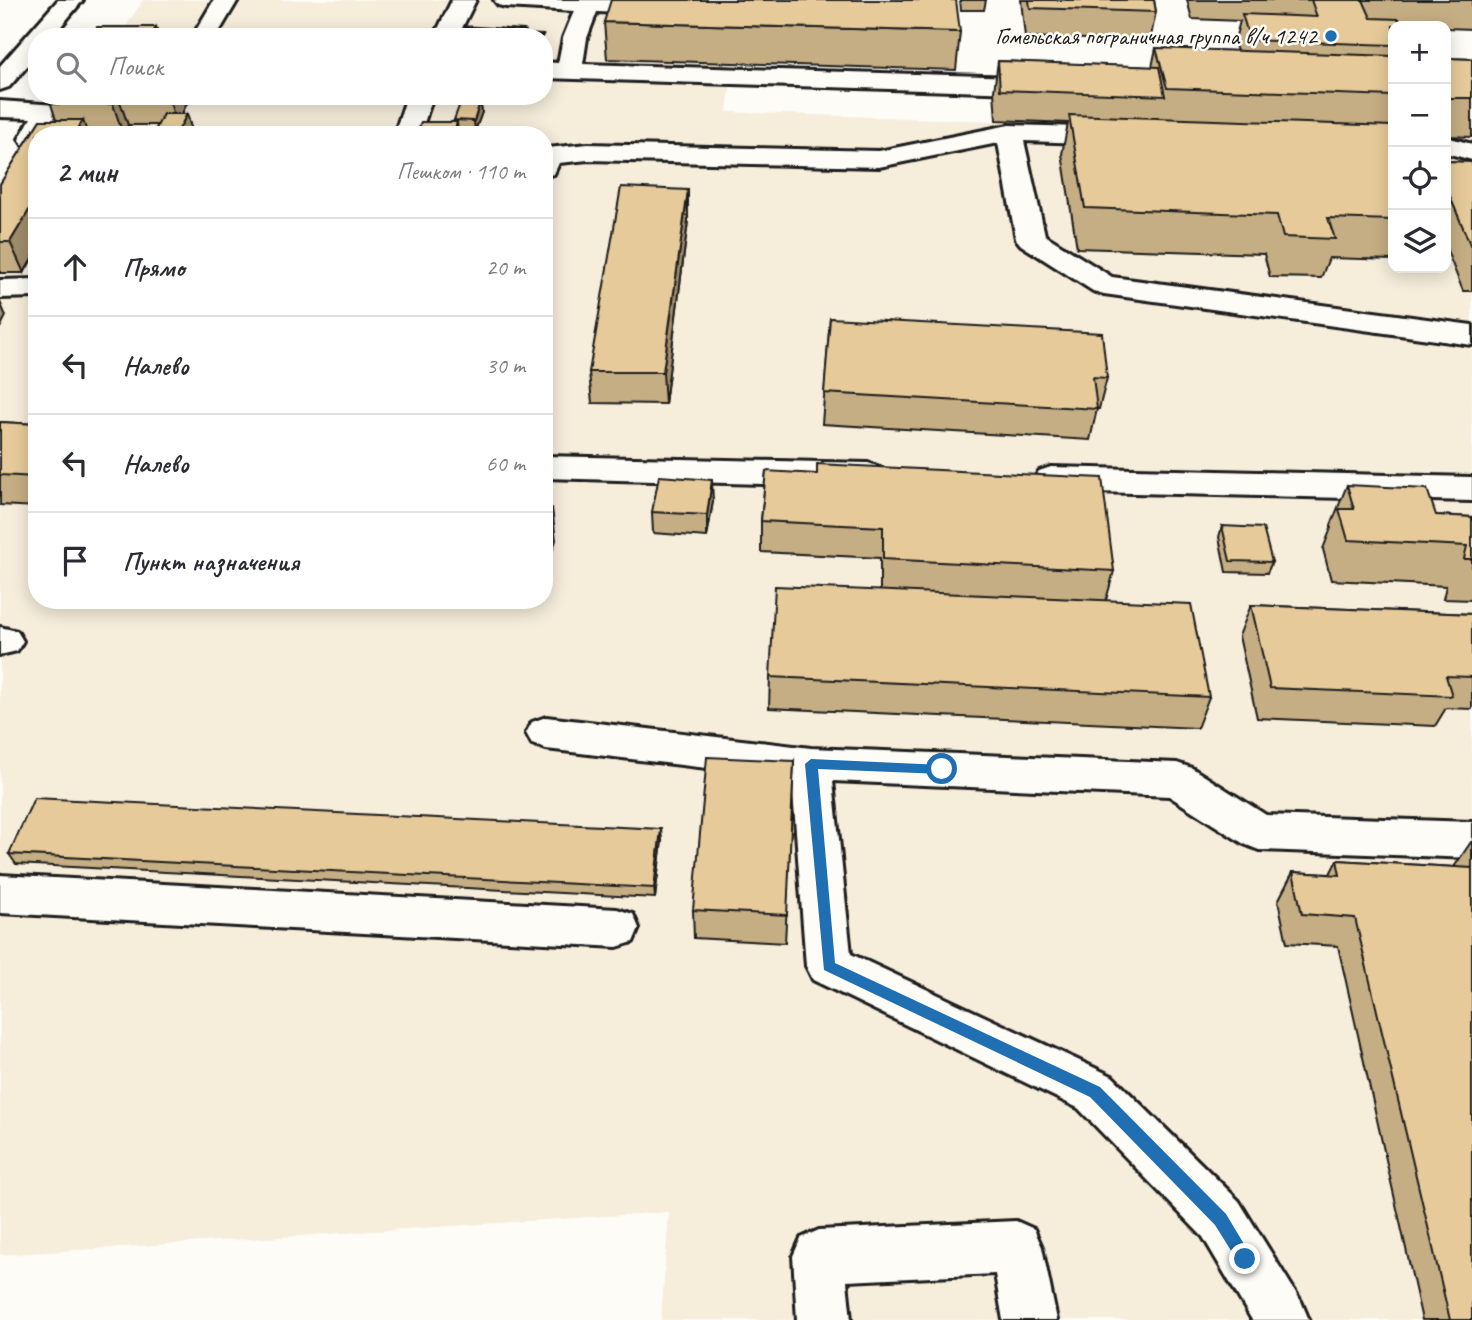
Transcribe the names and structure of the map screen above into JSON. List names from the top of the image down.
{
  "places": ["Гомельская пограничная группа в/ч 1242"],
  "page": {
    "map_buttons": ["+", "−"],
    "search": "Поиск",
    "heading": ["2 мин", "Пешком · 110 m"],
    "list": [
      ["Прямо", "20 m"],
      ["Налево", "30 m"],
      ["Налево", "60 m"],
      "Пункт назначения"
    ]
  }
}
